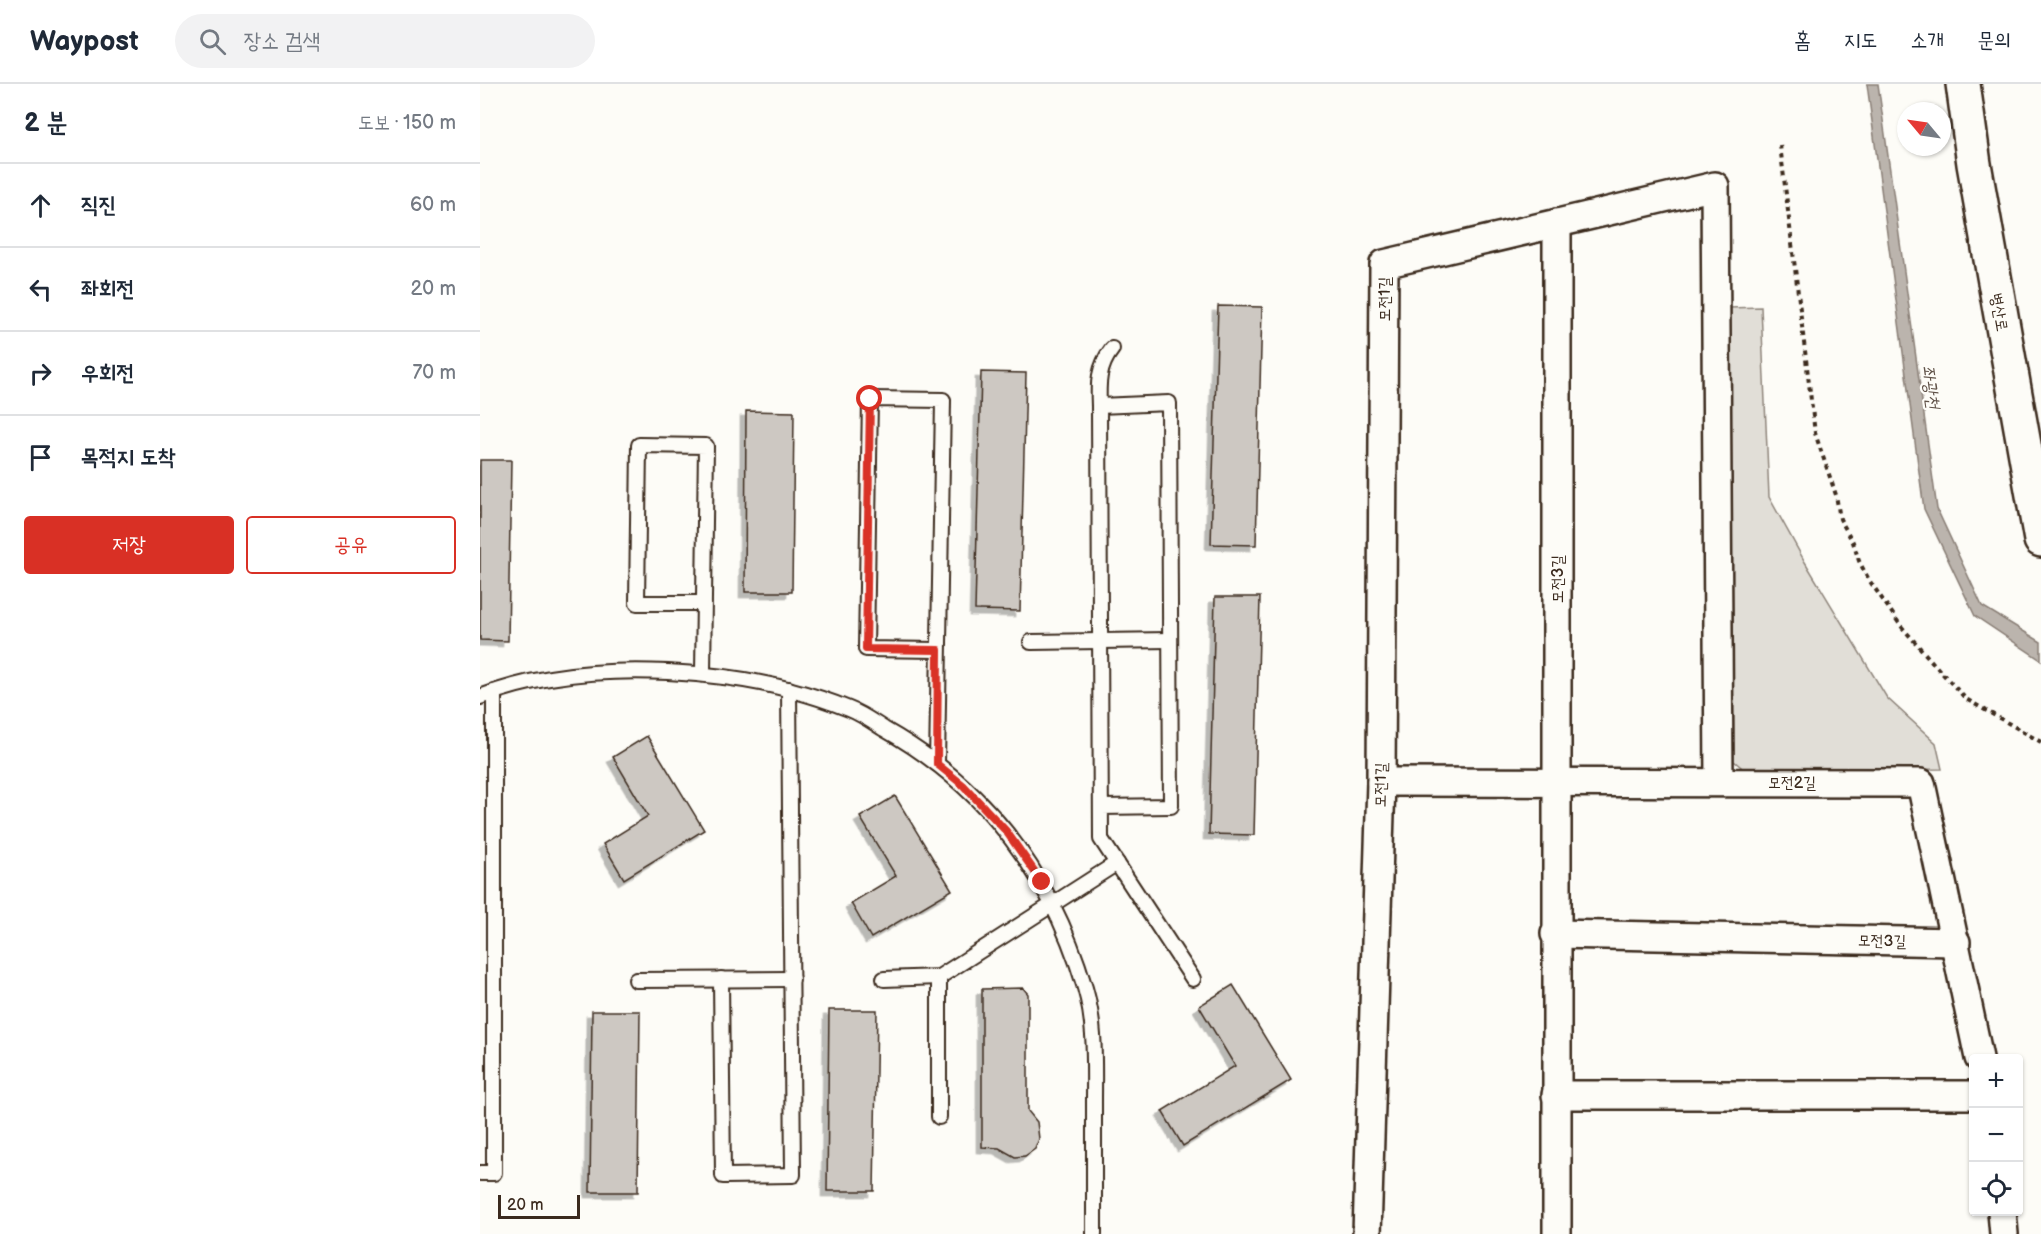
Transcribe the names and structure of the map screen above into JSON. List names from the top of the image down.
{
  "streets": {
    "street": [
      "모전1길",
      "병산로",
      "모전3길",
      "모전2길"
    ]
  },
  "crossings": [
    ["모전1길", "모전3길"],
    ["모전1길", "모전2길"],
    ["모전3길", "모전2길"]
  ],
  "water": ["좌광천"],
  "scale_bar": "20 m",
  "north": "top left",
  "page": {
    "header": "Waypost",
    "search": "장소 검색",
    "nav": [
      "홈",
      "지도",
      "소개",
      "문의"
    ],
    "heading": ["2 분", "도보 · 150 m"],
    "list": [
      ["직진", "60 m"],
      ["좌회전", "20 m"],
      ["우회전", "70 m"],
      "목적지 도착"
    ],
    "buttons": ["저장", "공유"],
    "map_buttons": ["+", "−"],
    "scale": "20 m"
  }
}
